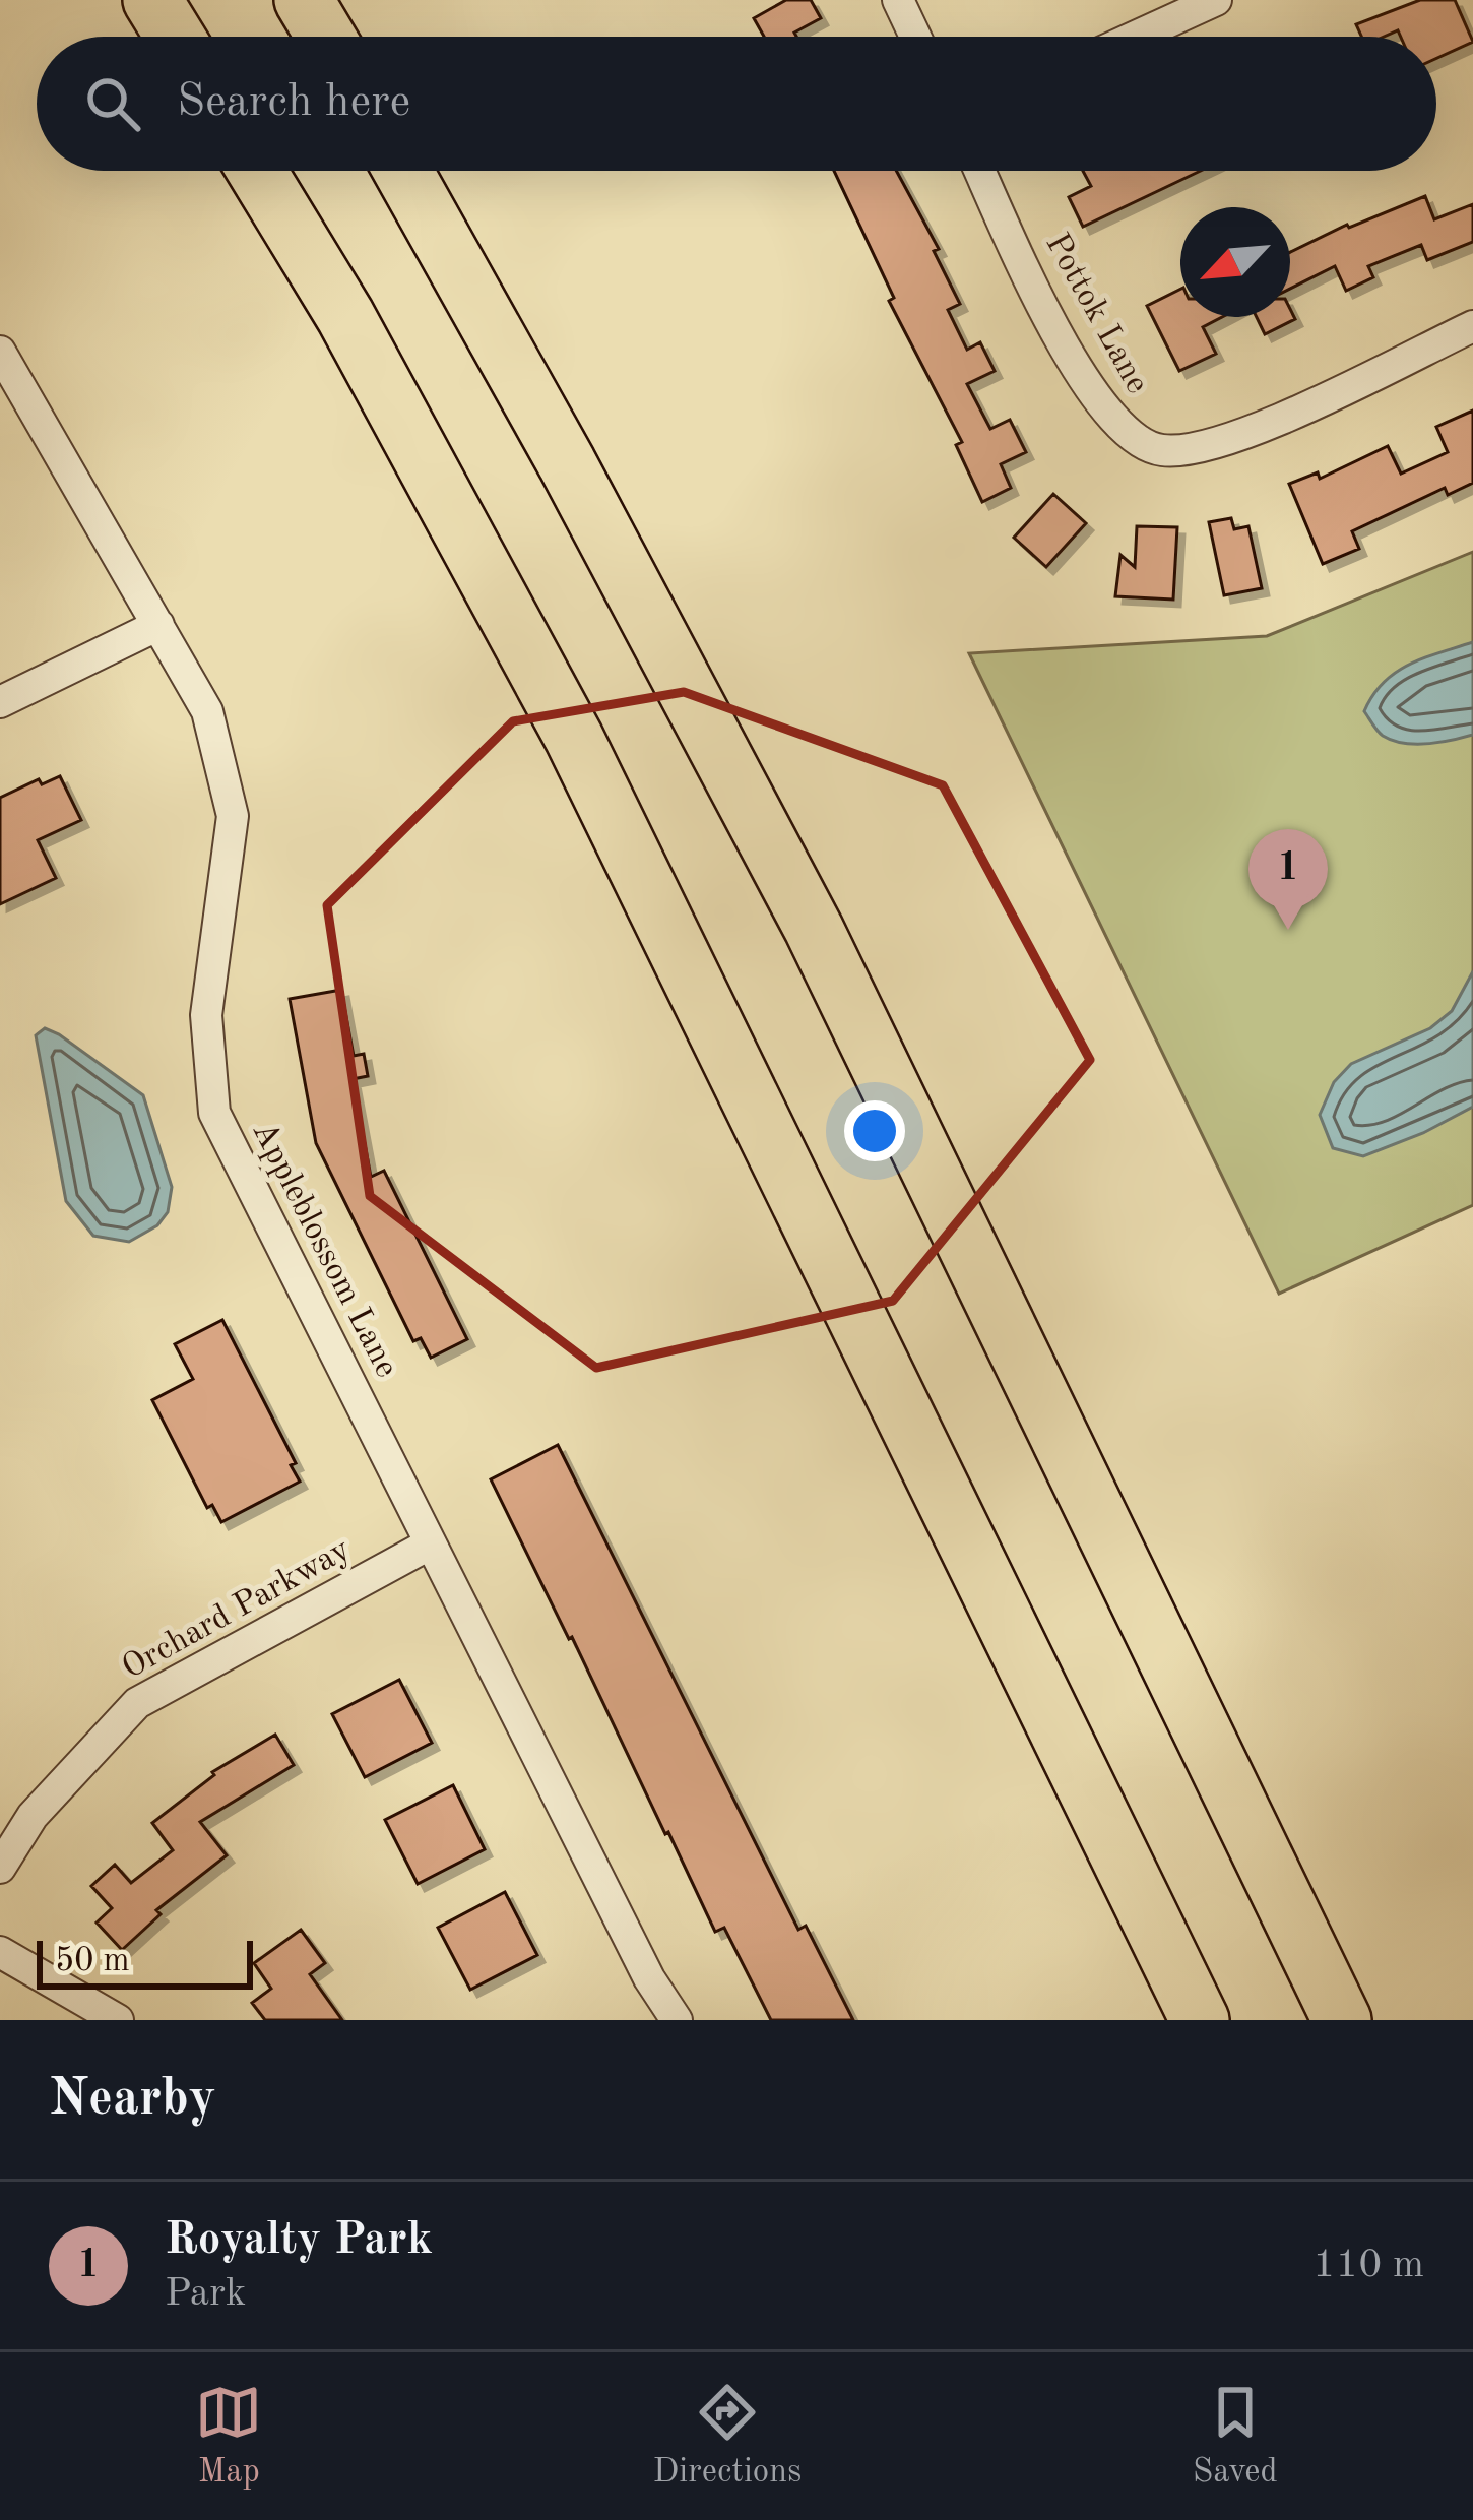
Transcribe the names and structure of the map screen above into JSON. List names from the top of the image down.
{
  "streets": {
    "street": ["Pottok Lane", "Appleblossom Lane", "Orchard Parkway"]
  },
  "crossings": [
    ["Appleblossom Lane", "Orchard Parkway"]
  ],
  "scale_bar": "50 m",
  "north": "bottom left",
  "page": {
    "search": "Search here",
    "pins": "1",
    "scale": "50 m",
    "heading": "Nearby",
    "list": [
      {
        "mark": "1",
        "name": "Royalty Park",
        "note": "Park",
        "value": "110 m"
      }
    ],
    "nav": ["Map", "Directions", "Saved"]
  }
}
